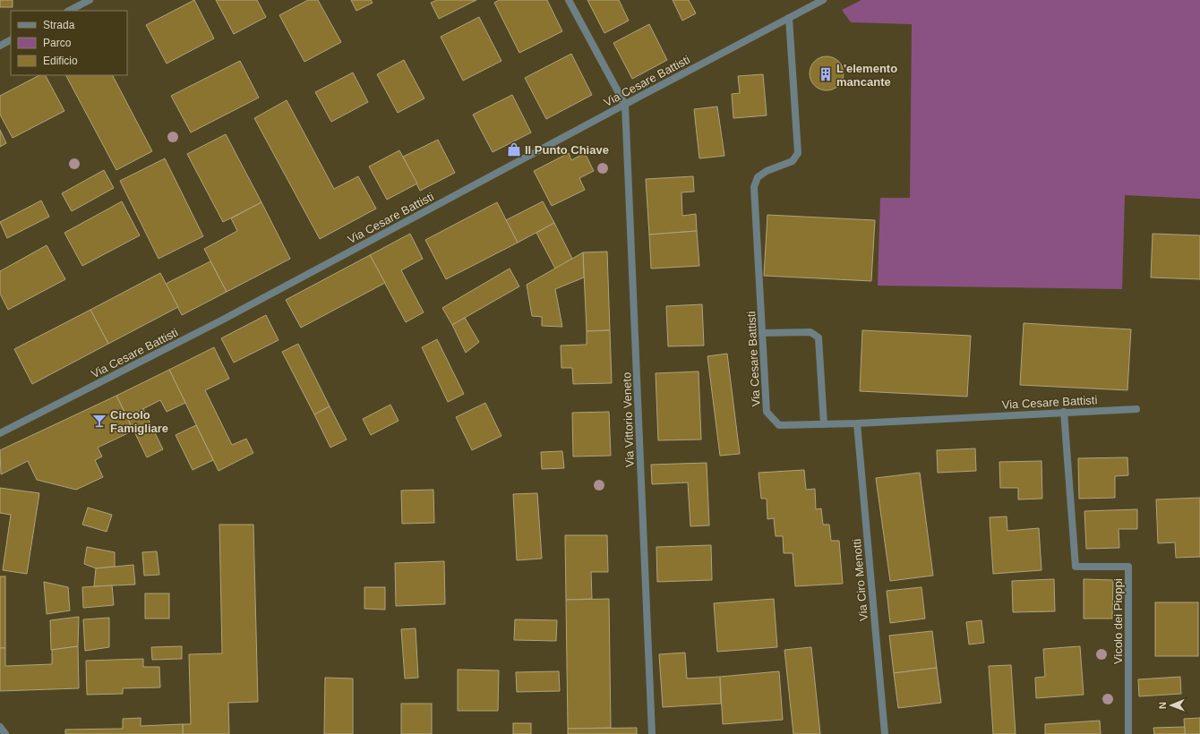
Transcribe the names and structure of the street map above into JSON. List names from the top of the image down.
{
  "streets": {
    "street": [
      "Via Cesare Battisti",
      "Via Vittorio Veneto",
      "Via Ciro Menotti",
      "Vicolo dei Pioppi"
    ]
  },
  "crossings": [
    ["Via Cesare Battisti", "Via Vittorio Veneto"],
    ["Via Cesare Battisti", "Via Ciro Menotti"],
    ["Via Cesare Battisti", "Vicolo dei Pioppi"]
  ],
  "places": {
    "building": ["L'elemento mancante"],
    "shop": ["Il Punto Chiave"],
    "bar": ["Circolo Famigliare"]
  },
  "legend": ["Strada", "Parco", "Edificio"],
  "north": "left"
}
